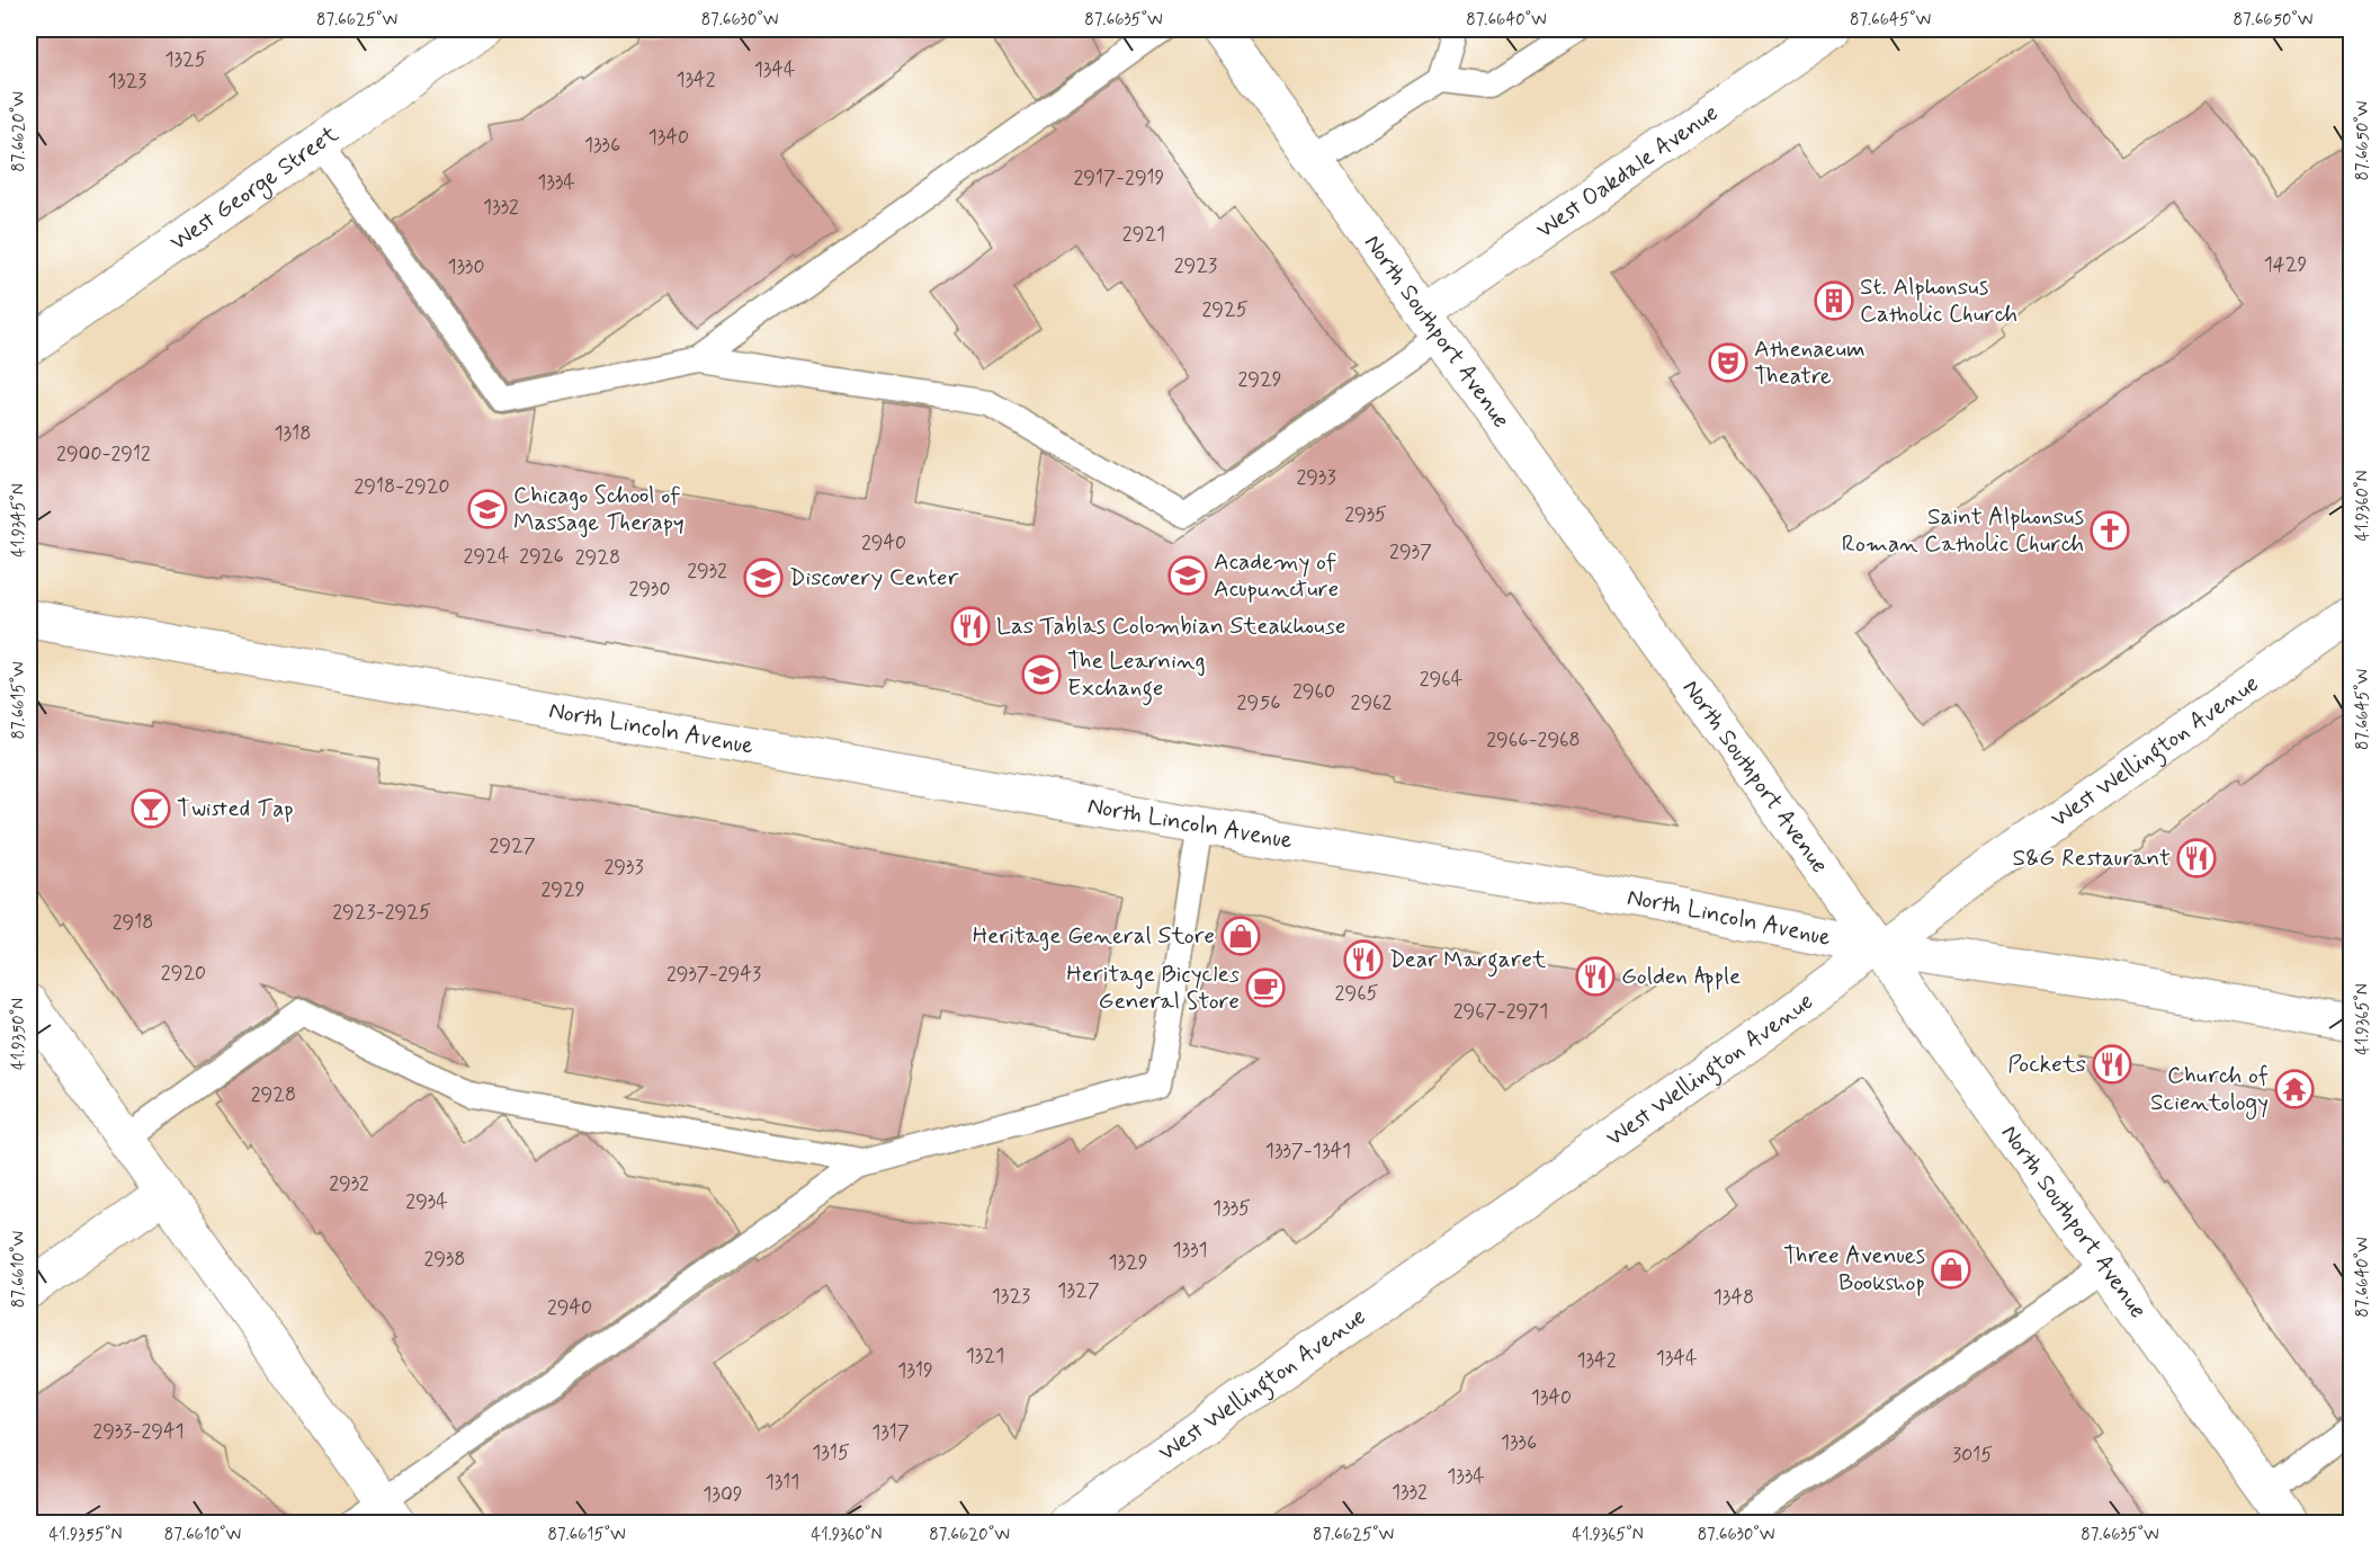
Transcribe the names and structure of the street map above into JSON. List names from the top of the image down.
{
  "streets": {
    "street": [
      "West Oakdale Avenue",
      "West George Street",
      "North Southport Avenue",
      "North Lincoln Avenue",
      "West Wellington Avenue"
    ]
  },
  "crossings": [
    ["West Oakdale Avenue", "North Southport Avenue"],
    ["North Southport Avenue", "North Lincoln Avenue"],
    ["North Southport Avenue", "West Wellington Avenue"],
    ["North Lincoln Avenue", "West Wellington Avenue"]
  ],
  "places": {
    "building": ["St. Alphonsus Catholic Church"],
    "theatre": ["Athenaeum Theatre"],
    "school or university": [
      "Chicago School of Massage Therapy",
      "Academy of Acupuncture",
      "Discovery Center",
      "The Learning Exchange"
    ],
    "church": ["Saint Alphonsus Roman Catholic Church"],
    "restaurant": [
      "Las Tablas Colombian Steakhouse",
      "S&G Restaurant",
      "Dear Margaret",
      "Golden Apple",
      "Pockets"
    ],
    "bar": ["Twisted Tap"],
    "shop": ["Heritage General Store", "Three Avenues Bookshop"],
    "cafe": ["Heritage Bicycles General Store"],
    "temple": ["Church of Scientology"]
  },
  "house_numbers": [
    "1325",
    "1344",
    "1342",
    "1323",
    "1340",
    "1336",
    "2917-2919",
    "1334",
    "1332",
    "2921",
    "1429",
    "2923",
    "1330",
    "2925",
    "2929",
    "1318",
    "2900-2912",
    "2933",
    "2918-2920",
    "2935",
    "2940",
    "2937",
    "2924",
    "2926",
    "2928",
    "2932",
    "2930",
    "2964",
    "2960",
    "2956",
    "2962",
    "2966-2968",
    "2927",
    "2933",
    "2929",
    "2923-2925",
    "2918",
    "2920",
    "2937-2943",
    "2965",
    "2967-2971",
    "2928",
    "1337-1341",
    "2932",
    "2934",
    "1335",
    "1331",
    "2938",
    "1329",
    "1327",
    "1323",
    "1348",
    "2940",
    "1321",
    "1344",
    "1342",
    "1319",
    "1340",
    "2933-2941",
    "1317",
    "1336",
    "1315",
    "3015",
    "1334",
    "1311",
    "1332",
    "1309"
  ],
  "coordinates": [
    "87.6625°W",
    "87.6630°W",
    "87.6635°W",
    "87.6640°W",
    "87.6645°W",
    "87.6650°W",
    "87.6620°W",
    "41.9360°N",
    "41.9345°N",
    "87.6615°W",
    "41.9365°N",
    "41.9350°N",
    "87.6610°W",
    "41.9355°N"
  ]
}
